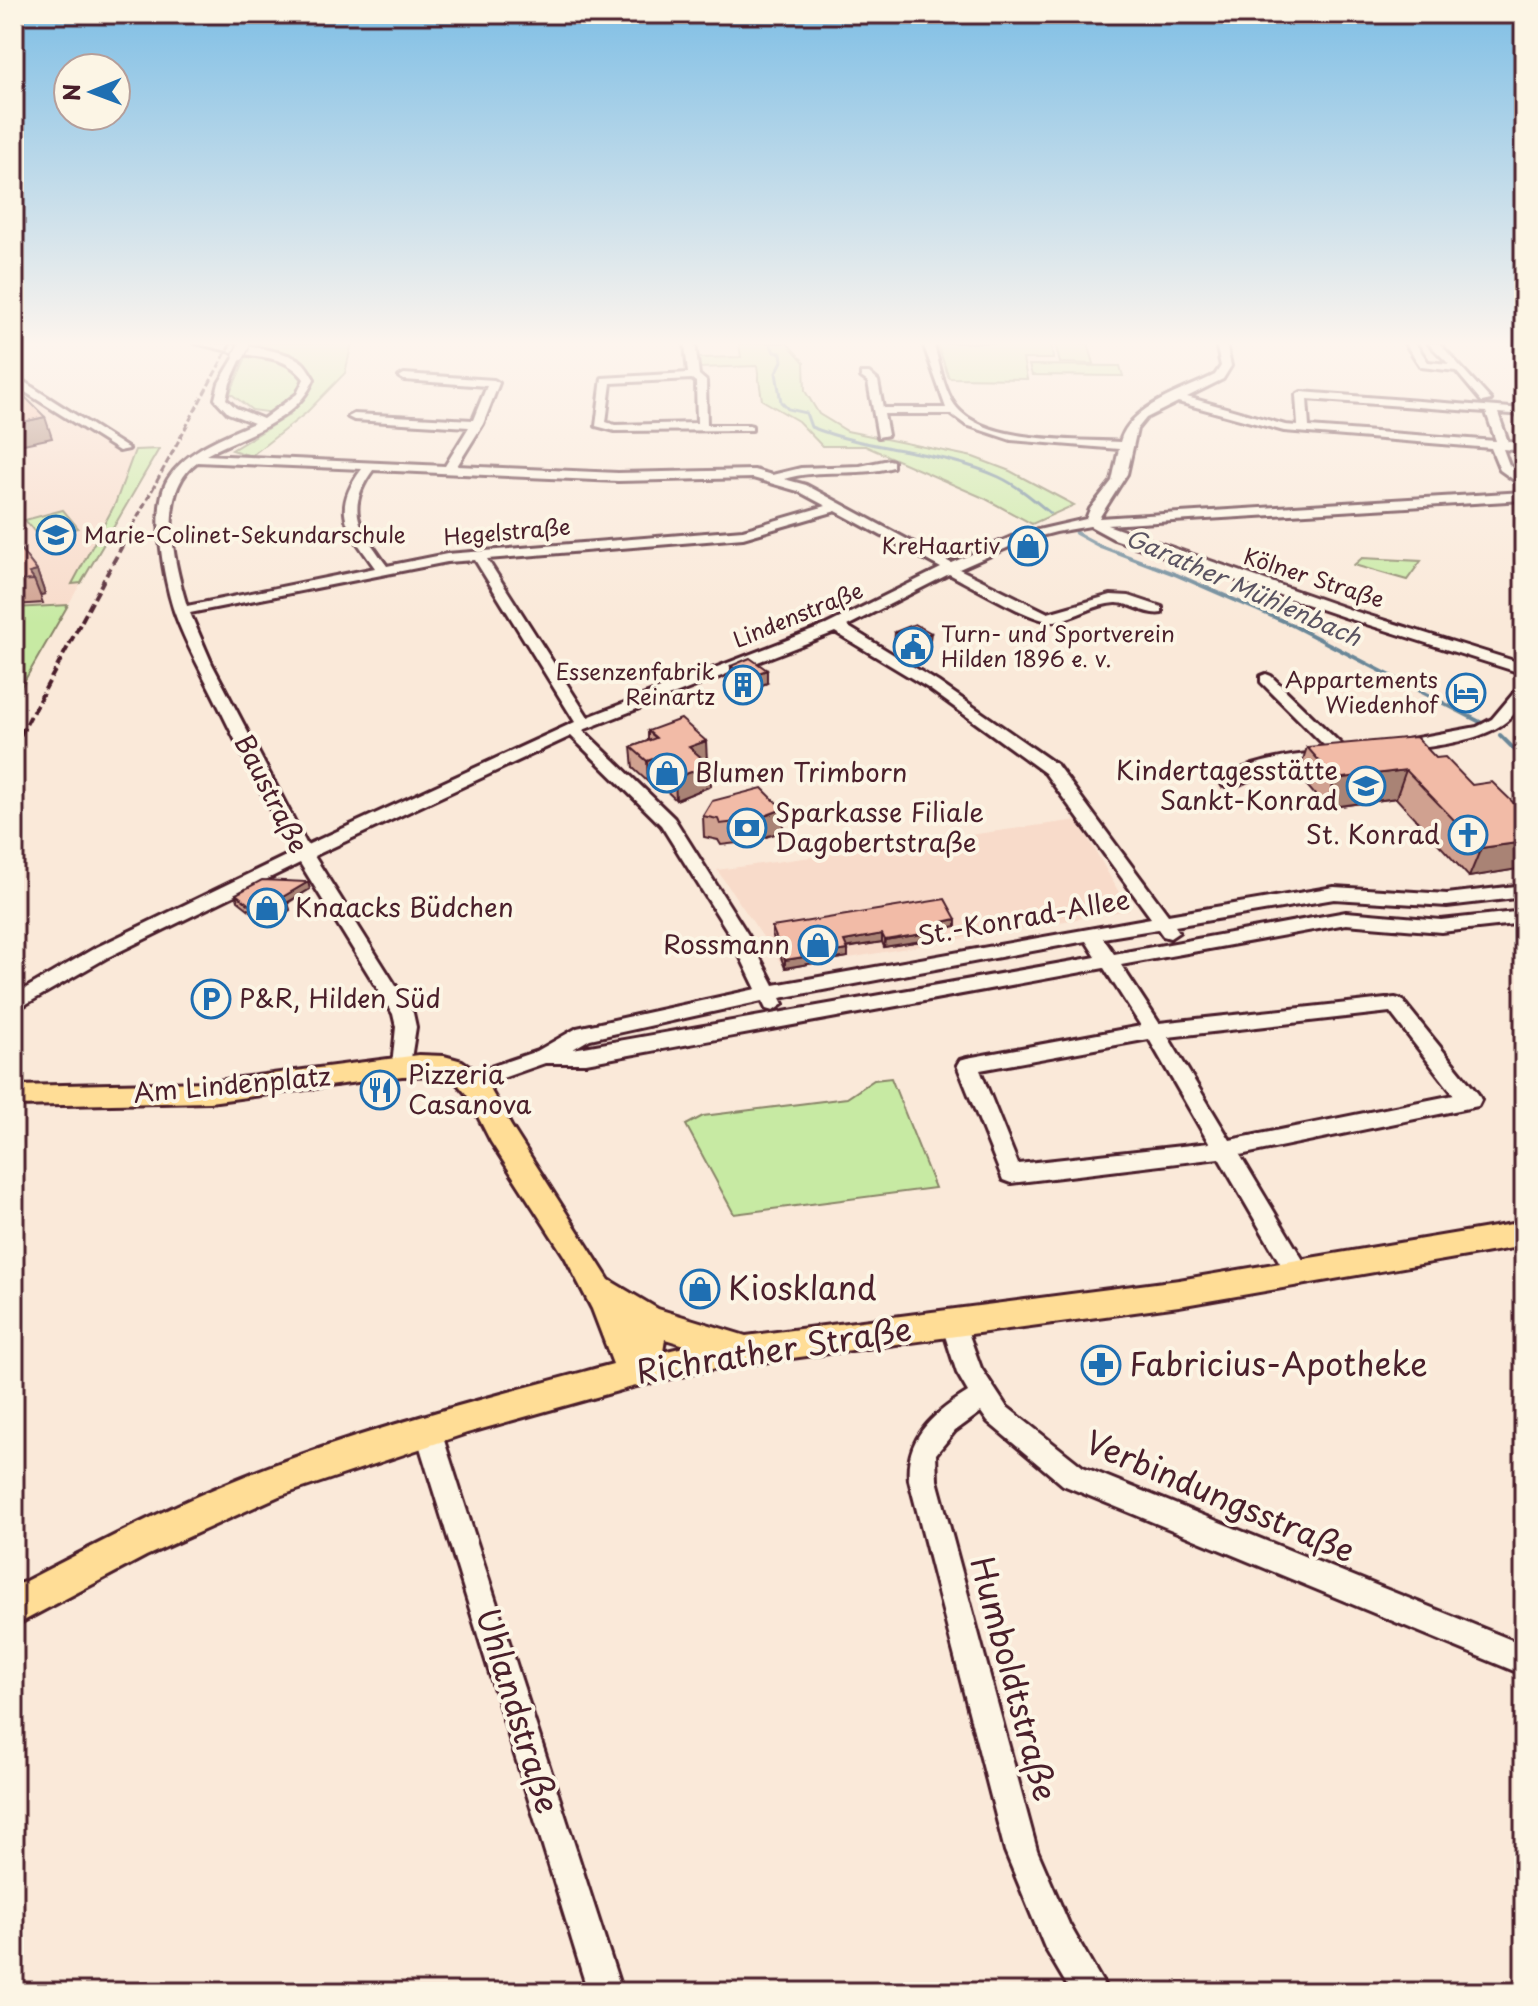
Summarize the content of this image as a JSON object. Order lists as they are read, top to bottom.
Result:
{
  "streets": {
    "main road": ["Am Lindenplatz", "Richrather Straße"],
    "street": [
      "Hegelstraße",
      "Kölner Straße",
      "Lindenstraße",
      "Baustraße",
      "St.-Konrad-Allee",
      "Verbindungsstraße",
      "Humboldtstraße",
      "Uhlandstraße"
    ]
  },
  "crossings": [
    ["Hegelstraße", "Baustraße"],
    ["Kölner Straße", "Lindenstraße"],
    ["Lindenstraße", "Baustraße"],
    ["Baustraße", "Am Lindenplatz"],
    ["Richrather Straße", "Verbindungsstraße"],
    ["Richrather Straße", "Uhlandstraße"],
    ["Verbindungsstraße", "Humboldtstraße"]
  ],
  "water": ["Garather Mühlenbach"],
  "places": {
    "school or university": ["Marie-Colinet-Sekundarschule", "Kindertagesstätte Sankt-Konrad"],
    "shop": [
      "KreHaartiv",
      "Blumen Trimborn",
      "Knaacks Büdchen",
      "Rossmann",
      "Kioskland"
    ],
    "public building": ["Turn- und Sportverein Hilden 1896 e. v."],
    "building": ["Essenzenfabrik Reinartz"],
    "hotel": ["Appartements Wiedenhof"],
    "bank": ["Sparkasse Filiale Dagobertstraße"],
    "church": ["St. Konrad"],
    "parking": ["P&R, Hilden Süd"],
    "restaurant": ["Pizzeria Casanova"],
    "pharmacy": ["Fabricius-Apotheke"]
  },
  "north": "left"
}
